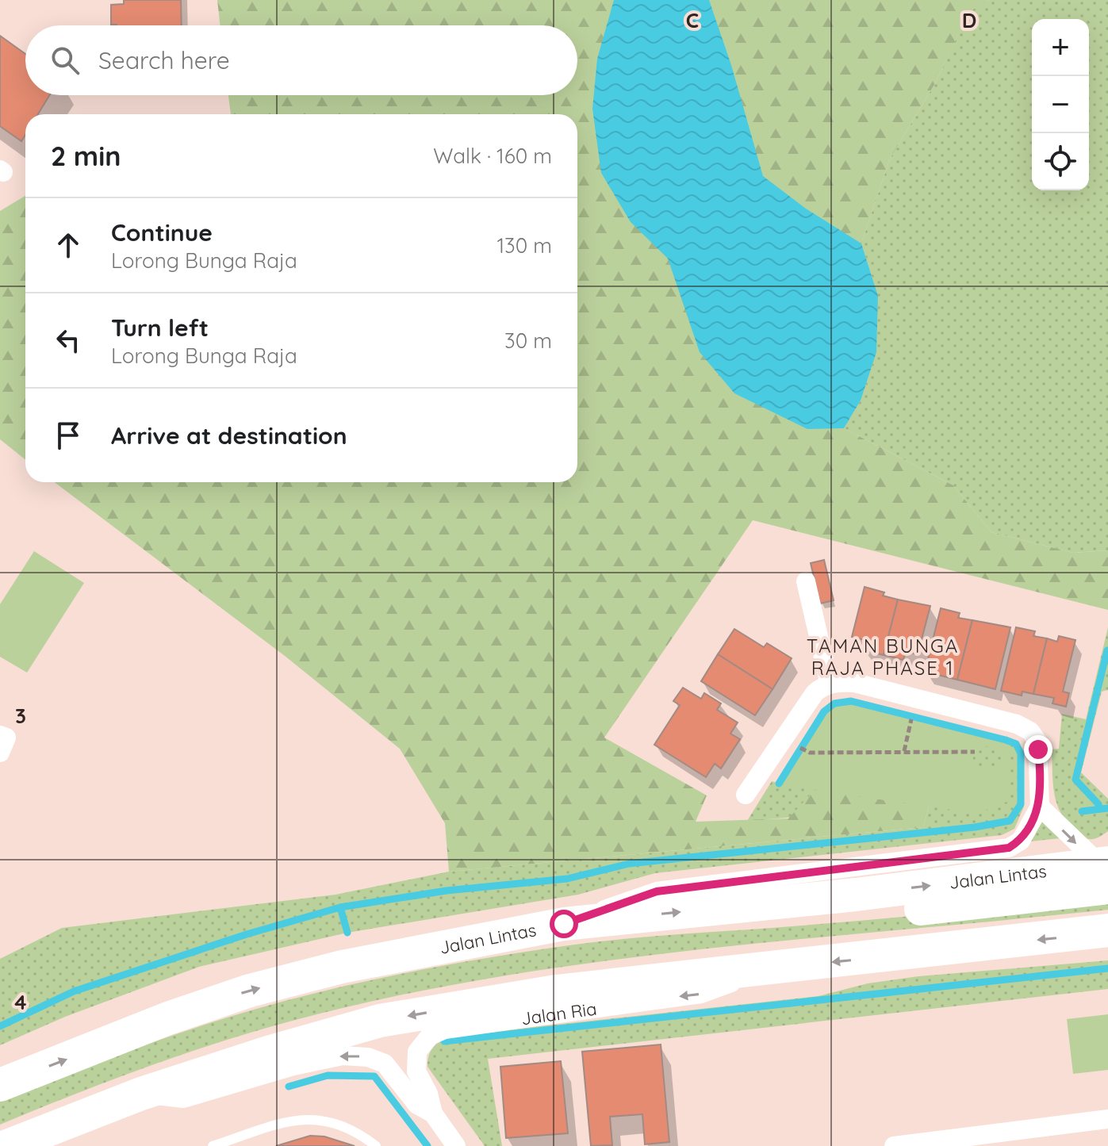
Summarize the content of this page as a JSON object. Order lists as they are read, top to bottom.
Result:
{
  "streets": {
    "highway": ["Jalan Lintas"],
    "street": ["Jalan Ria"]
  },
  "one_way": ["Jalan Ria"],
  "districts": ["TAMAN BUNGA RAJA PHASE 1"],
  "page": {
    "map_buttons": ["+", "−"],
    "search": "Search here",
    "heading": ["2 min", "Walk · 160 m"],
    "list": [
      ["Continue", "Lorong Bunga Raja", "130 m"],
      ["Turn left", "Lorong Bunga Raja", "30 m"],
      "Arrive at destination"
    ]
  },
  "grid": {
    "columns": ["C", "D"],
    "rows": ["3", "4"]
  }
}
